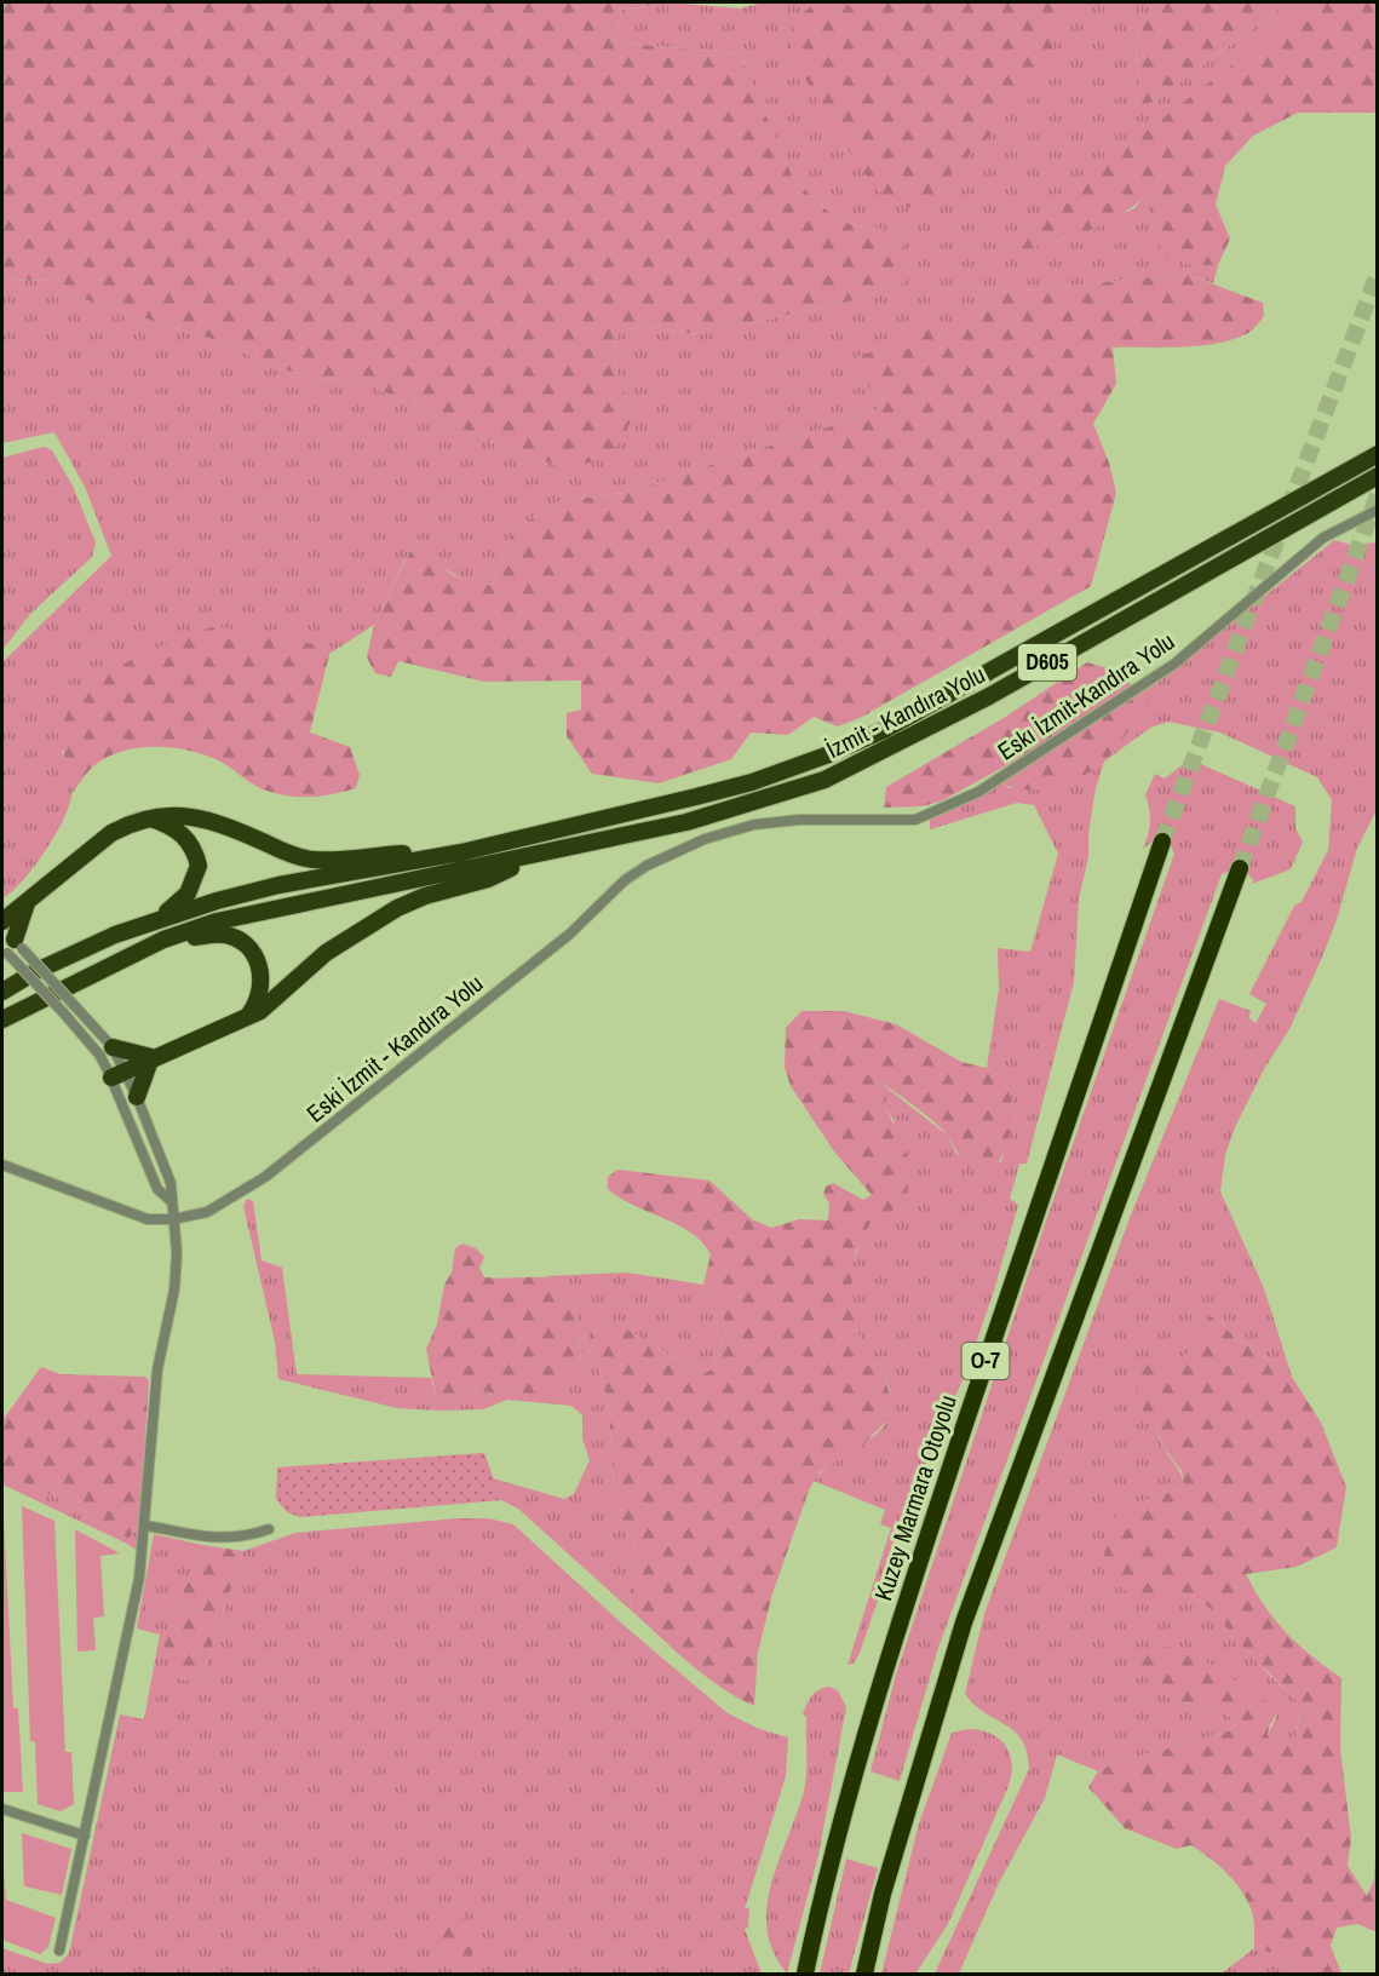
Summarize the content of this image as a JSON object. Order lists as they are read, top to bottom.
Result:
{
  "streets": {
    "highway": [
      "D605",
      "İzmit - Kandıra Yolu",
      "O-7",
      "Kuzey Marmara Otoyolu"
    ],
    "street": ["Eskı İzmit-Kandıra Yolu", "Eski İzmit - Kandıra Yolu"]
  },
  "crossings": [
    ["Eskı İzmit-Kandıra Yolu", "Eski İzmit - Kandıra Yolu"]
  ]
}
